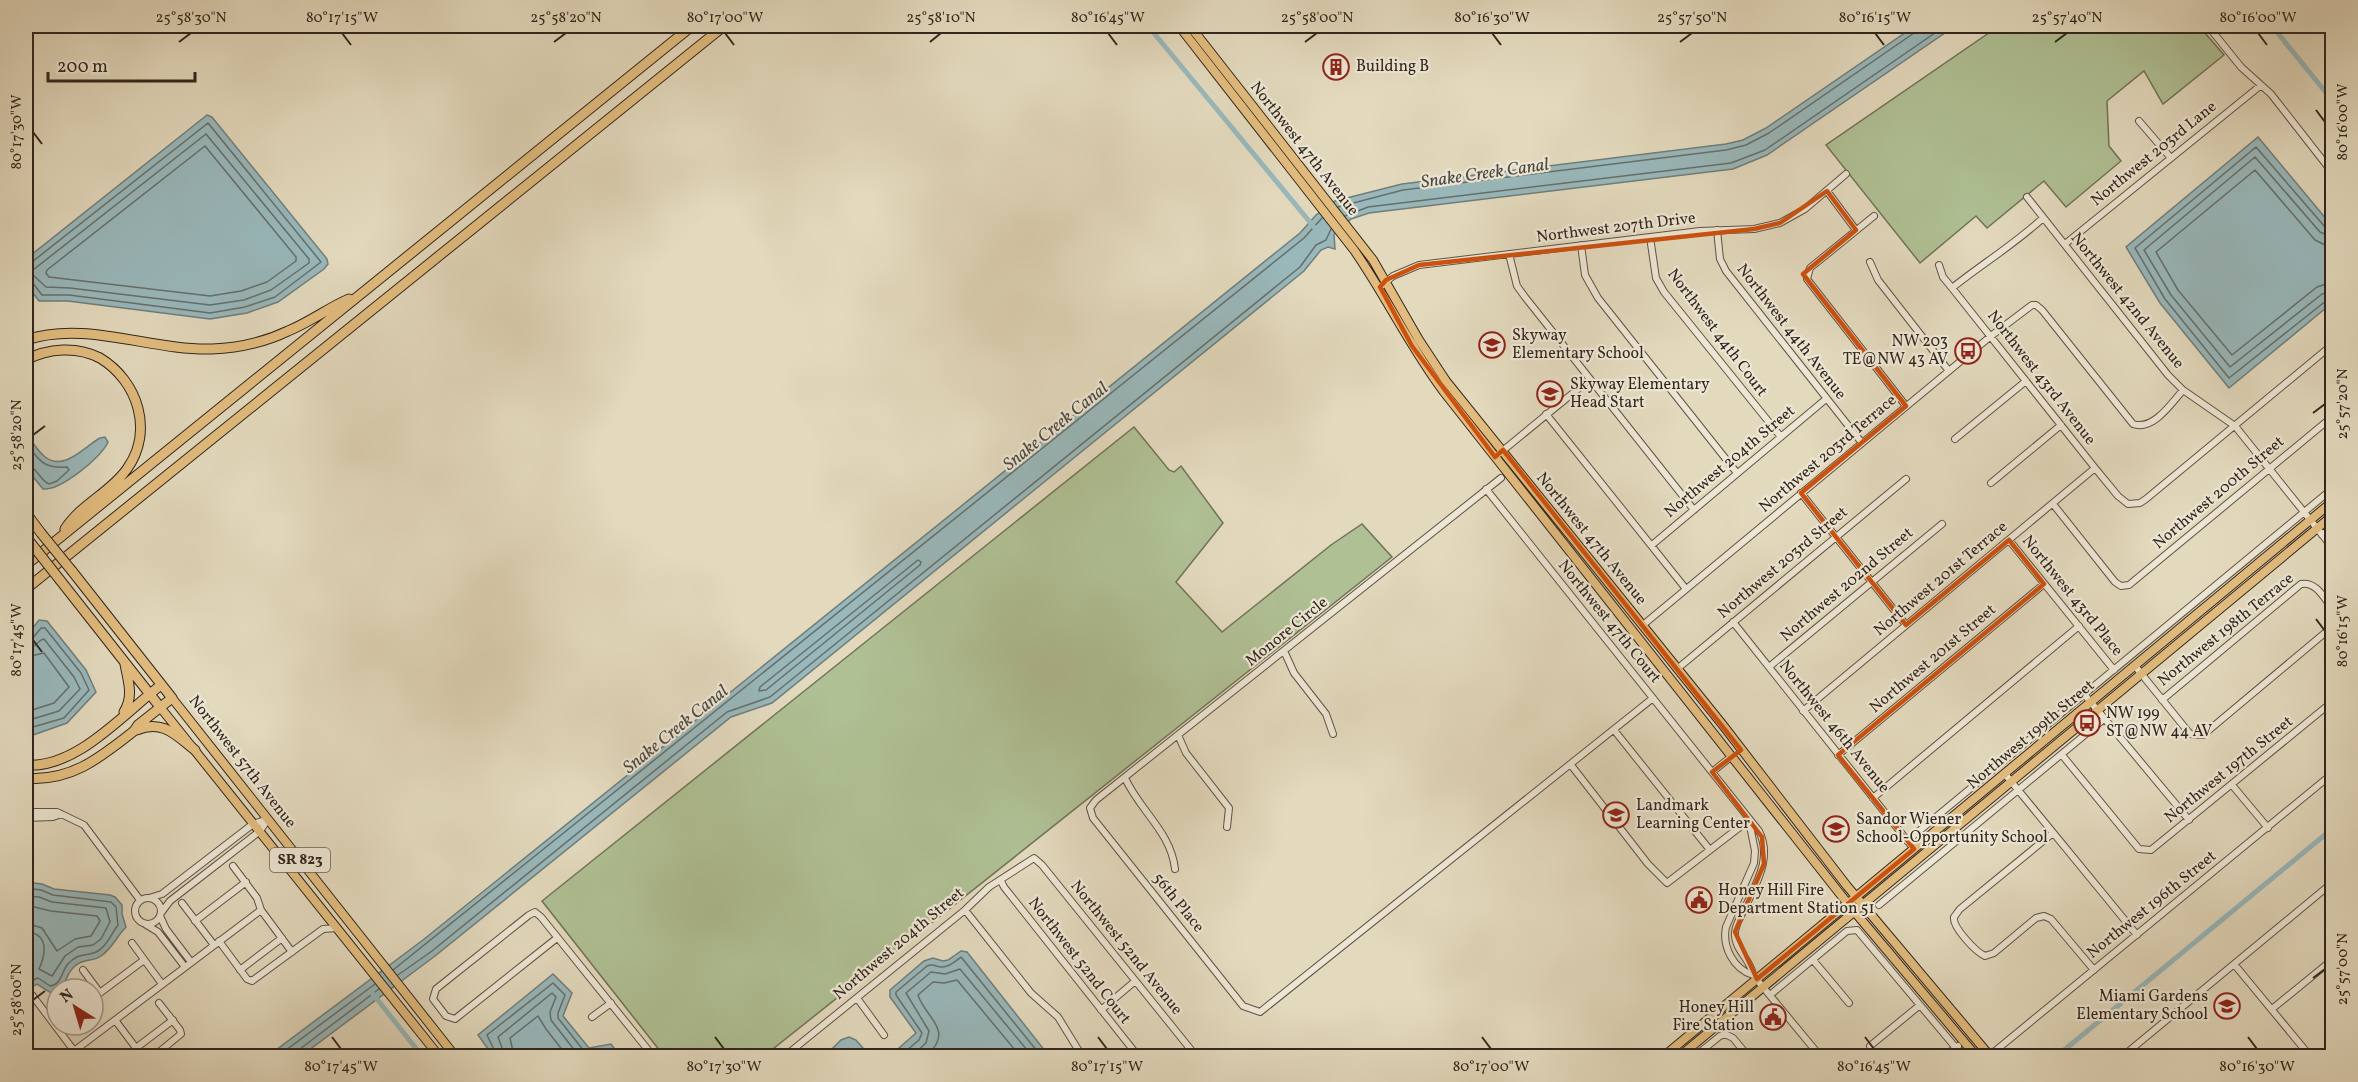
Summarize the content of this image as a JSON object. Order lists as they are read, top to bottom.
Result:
{
  "streets": {
    "highway": ["Northwest 57th Avenue", "SR 823"],
    "main road": ["Northwest 47th Avenue", "Northwest 199th Street"],
    "street": [
      "Northwest 203rd Lane",
      "Northwest 207th Drive",
      "Northwest 42nd Avenue",
      "Northwest 44th Avenue",
      "Northwest 44th Court",
      "Northwest 43rd Avenue",
      "Northwest 203rd Terrace",
      "Northwest 204th Street",
      "Northwest 200th Street",
      "Northwest 203rd Street",
      "Northwest 201st Terrace",
      "Northwest 202nd Street",
      "Northwest 43rd Place",
      "Northwest 47th Court",
      "Northwest 198th Terrace",
      "Monore Circle",
      "Northwest 201st Street",
      "Northwest 46th Avenue",
      "Northwest 197th Street",
      "56th Place",
      "Northwest 196th Street",
      "Northwest 52nd Avenue",
      "Northwest 52nd Court"
    ]
  },
  "crossings": [
    ["Northwest 47th Avenue", "Northwest 207th Drive"],
    ["Northwest 47th Avenue", "Northwest 203rd Terrace"],
    ["Northwest 47th Avenue", "Northwest 203rd Street"],
    ["Northwest 47th Avenue", "Northwest 199th Street"],
    ["Northwest 47th Avenue", "Northwest 196th Street"],
    ["Northwest 203rd Lane", "Northwest 42nd Avenue"],
    ["Northwest 207th Drive", "Northwest 44th Avenue"],
    ["Northwest 207th Drive", "Northwest 44th Court"],
    ["Northwest 42nd Avenue", "Northwest 43rd Avenue"],
    ["Northwest 42nd Avenue", "Northwest 203rd Terrace"],
    ["Northwest 42nd Avenue", "Northwest 200th Street"],
    ["Northwest 42nd Avenue", "Northwest 199th Street"],
    ["Northwest 44th Avenue", "Northwest 203rd Terrace"],
    ["Northwest 44th Avenue", "Northwest 204th Street"],
    ["Northwest 44th Court", "Northwest 204th Street"],
    ["Northwest 43rd Avenue", "Northwest 203rd Terrace"],
    ["Northwest 43rd Avenue", "Northwest 201st Terrace"],
    ["Northwest 204th Street", "Northwest 52nd Avenue"],
    ["Northwest 204th Street", "Northwest 52nd Court"],
    ["Northwest 200th Street", "Northwest 201st Terrace"],
    ["Northwest 203rd Street", "Northwest 46th Avenue"],
    ["Northwest 201st Terrace", "Northwest 43rd Place"],
    ["Northwest 201st Terrace", "Northwest 46th Avenue"],
    ["Northwest 202nd Street", "Northwest 46th Avenue"],
    ["Northwest 43rd Place", "Northwest 201st Street"],
    ["Northwest 47th Court", "Monore Circle"],
    ["Monore Circle", "56th Place"],
    ["Northwest 201st Street", "Northwest 46th Avenue"],
    ["Northwest 46th Avenue", "Northwest 199th Street"]
  ],
  "water": ["Snake Creek Canal"],
  "places": {
    "building": ["Building B"],
    "school or university": [
      "Skyway Elementary School",
      "Skyway Elementary Head Start",
      "Landmark Learning Center",
      "Sandor Wiener School-Opportunity School",
      "Miami Gardens Elementary School"
    ],
    "bus stop": ["NW 203 TE@NW 43 AV", "NW 199 ST@NW 44 AV"],
    "public building": ["Honey Hill Fire Department Station 51", "Honey Hill Fire Station"]
  },
  "scale_bar": "200 m",
  "north": "top left",
  "coordinates": [
    "25°58'30\"N",
    "80°17'15\"W",
    "25°58'20\"N",
    "80°17'00\"W",
    "25°58'10\"N",
    "80°16'45\"W",
    "25°58'00\"N",
    "80°16'30\"W",
    "25°57'50\"N",
    "80°16'15\"W",
    "25°57'40\"N",
    "80°16'00\"W",
    "80°17'30\"W",
    "25°57'20\"N",
    "80°17'45\"W",
    "25°57'00\"N"
  ]
}
